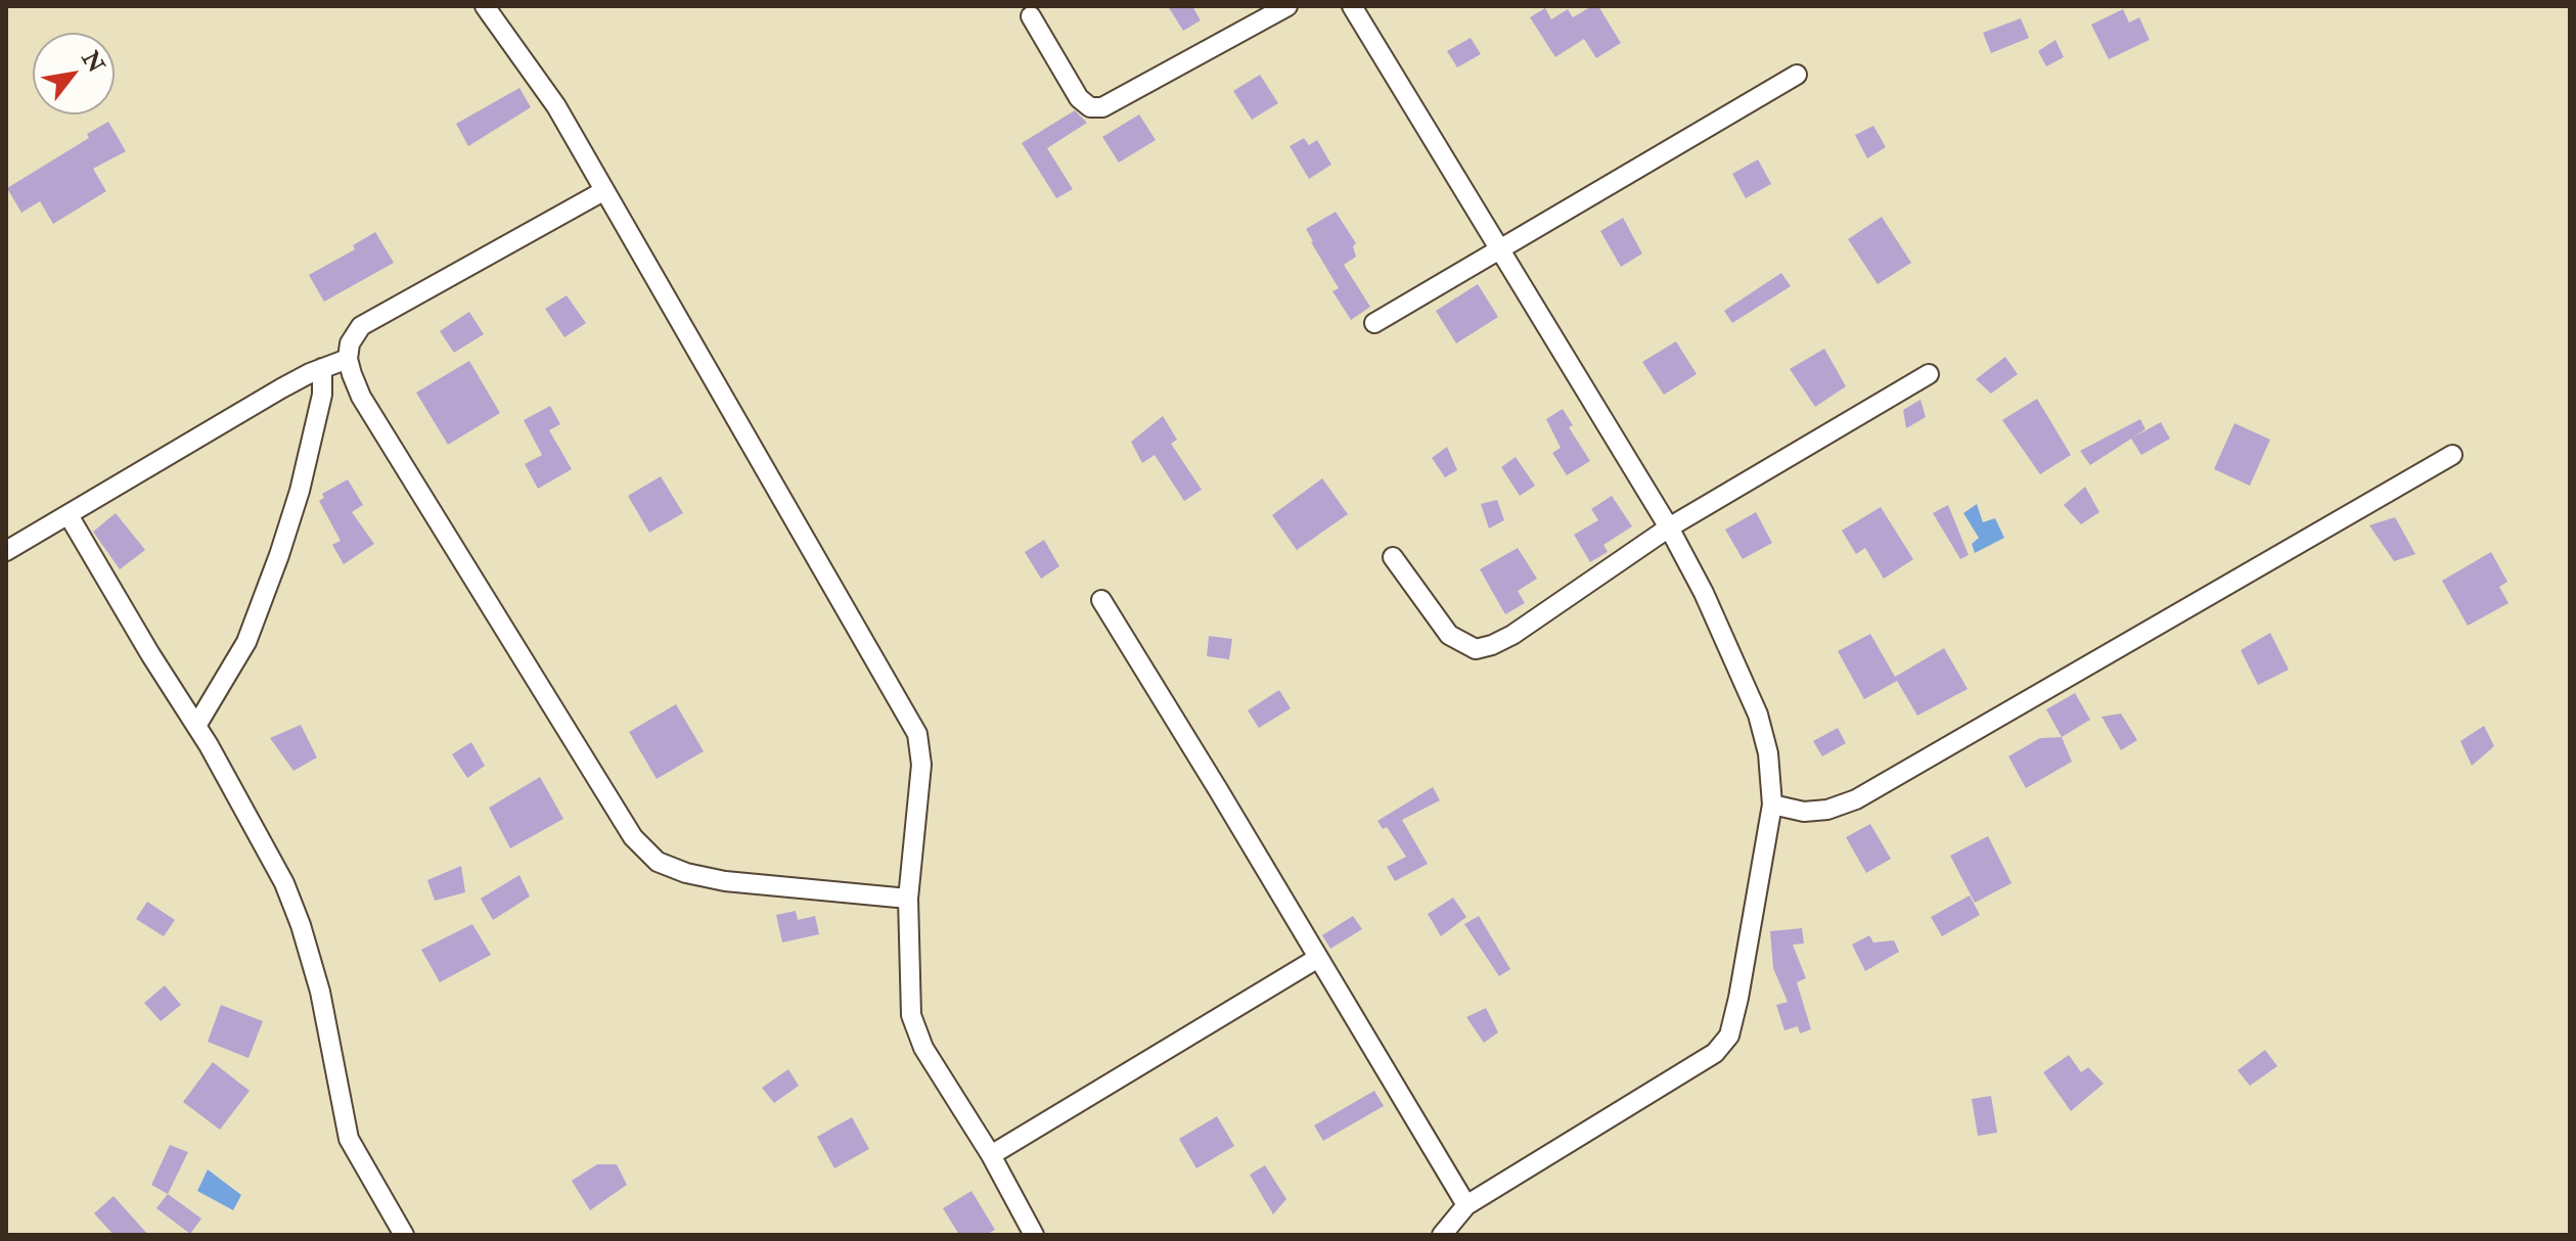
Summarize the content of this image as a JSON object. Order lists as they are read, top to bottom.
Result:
{
  "north": "top right"
}
